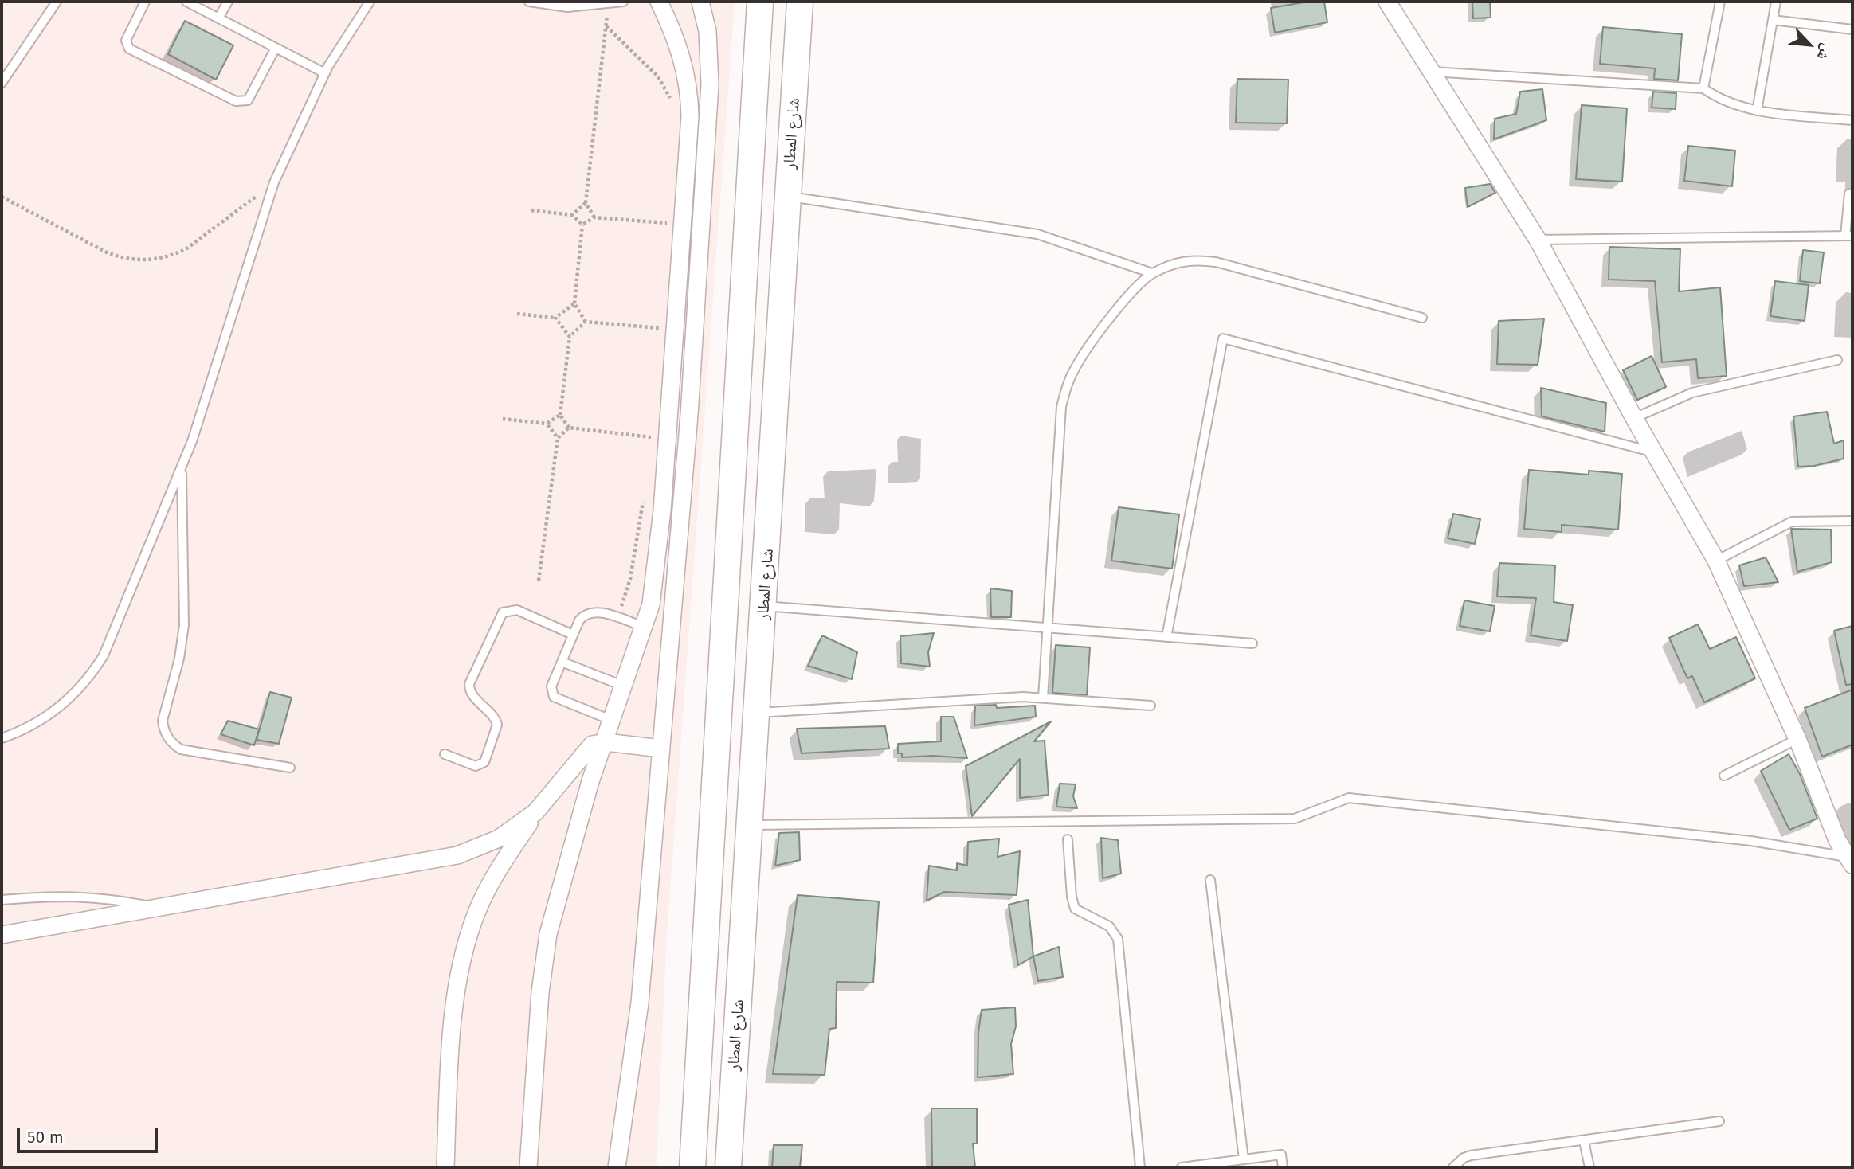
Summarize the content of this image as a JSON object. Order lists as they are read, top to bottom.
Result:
{
  "streets": {
    "main road": ["شارع المطار"]
  },
  "scale_bar": "50 m",
  "north": "bottom right"
}
